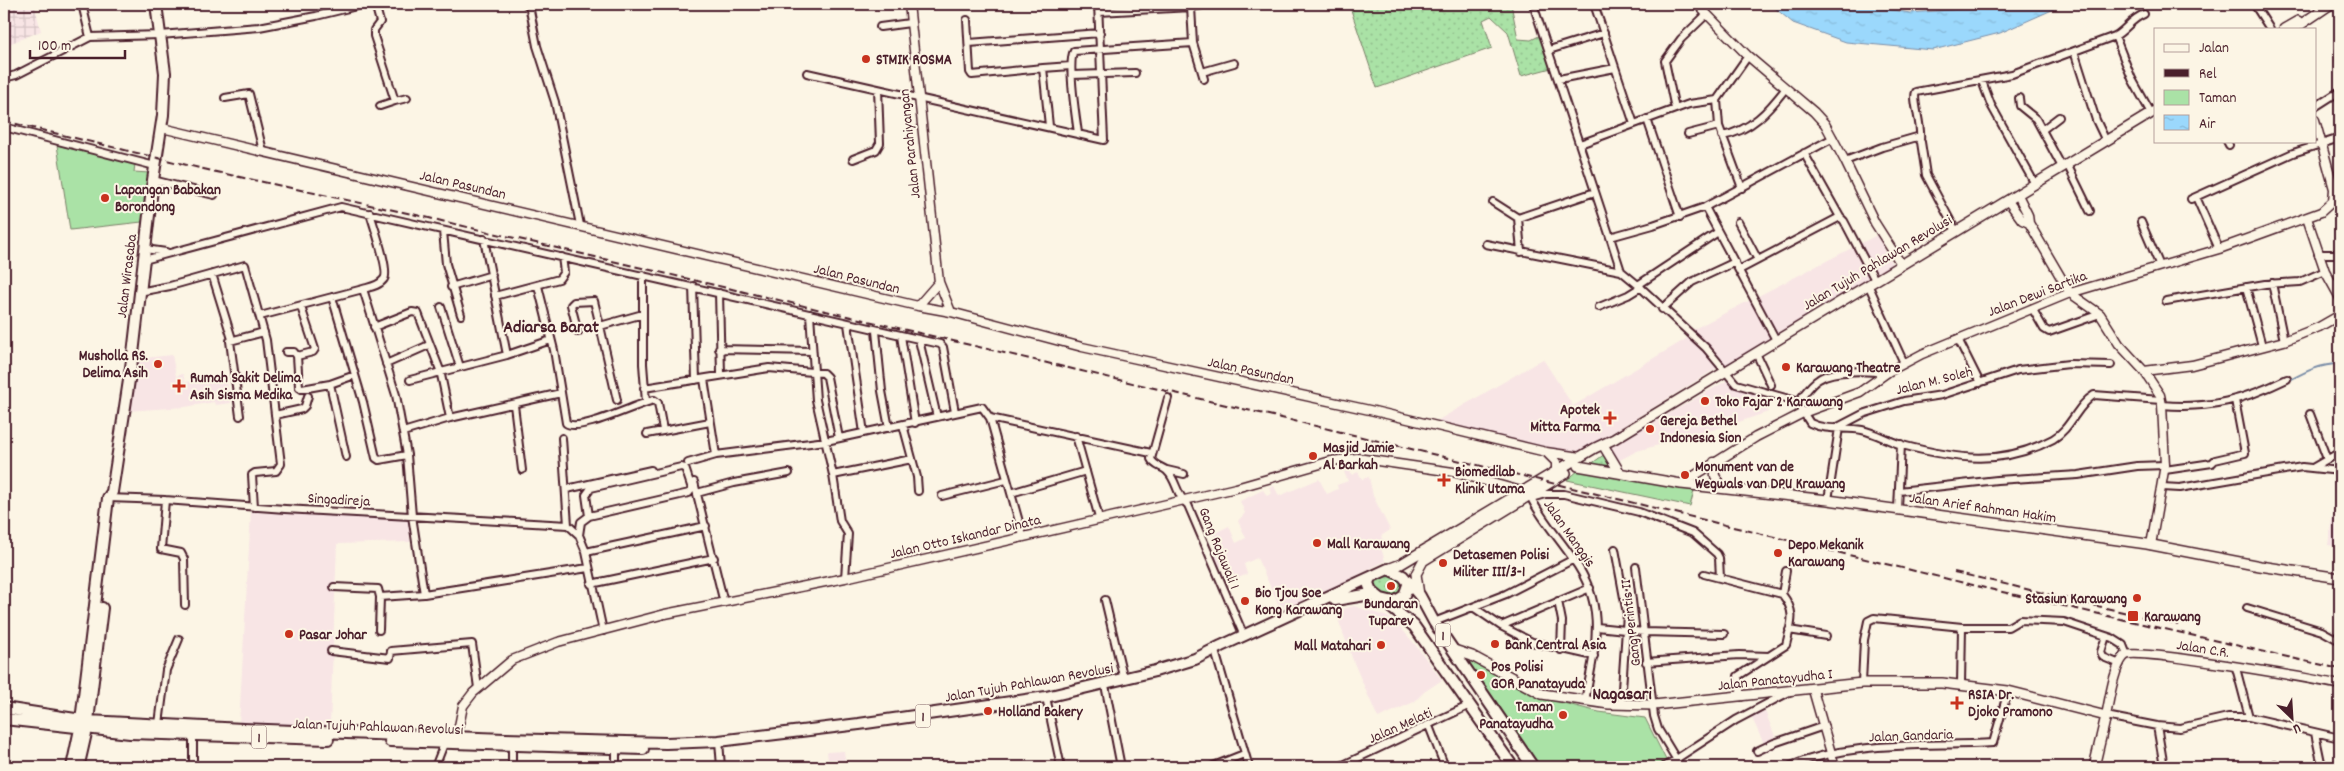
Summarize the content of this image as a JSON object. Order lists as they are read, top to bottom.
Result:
{
  "streets": {
    "main road": [
      "Jalan Tujuh Pahlawan Revolusi",
      "Jalan Wirasaba",
      "Jalan Arief Rahman Hakim",
      "1",
      "Jalan Panatayudha I"
    ],
    "street": [
      "Jalan Parahiyangan",
      "Jalan Pasundan",
      "Jalan Dewi Sartika",
      "Jalan M. Soleh",
      "Singadireja",
      "Jalan Manggis",
      "Jalan Otto Iskandar Dinata",
      "Gang Rajawali 1",
      "Gang Perintis II",
      "Jalan C.R.",
      "Jalan Melati",
      "Jalan Gandaria"
    ]
  },
  "crossings": [
    ["Jalan Parahiyangan", "Jalan Pasundan"],
    ["Jalan Pasundan", "Jalan Tujuh Pahlawan Revolusi"],
    ["Jalan Pasundan", "Jalan Wirasaba"],
    ["Jalan Pasundan", "Jalan Arief Rahman Hakim"],
    ["Jalan Tujuh Pahlawan Revolusi", "Jalan Wirasaba"],
    ["Jalan Tujuh Pahlawan Revolusi", "Jalan Arief Rahman Hakim"],
    ["Jalan Tujuh Pahlawan Revolusi", "Jalan Manggis"],
    ["Jalan Tujuh Pahlawan Revolusi", "Jalan Otto Iskandar Dinata"],
    ["Jalan Tujuh Pahlawan Revolusi", "Gang Rajawali 1"],
    ["Jalan Tujuh Pahlawan Revolusi", "1"],
    ["Jalan Wirasaba", "Singadireja"],
    ["Jalan Wirasaba", "1"],
    ["Jalan Dewi Sartika", "Jalan Arief Rahman Hakim"],
    ["Jalan Manggis", "Jalan Otto Iskandar Dinata"],
    ["Jalan Manggis", "Jalan Panatayudha I"],
    ["Jalan Otto Iskandar Dinata", "Gang Rajawali 1"],
    ["Gang Perintis II", "Jalan Panatayudha I"],
    ["1", "Jalan Panatayudha I"],
    ["1", "Jalan Melati"],
    ["Jalan Panatayudha I", "Jalan Gandaria"]
  ],
  "districts": ["Adiarsa Barat", "Nagasari"],
  "places": {
    "other": [
      "STMIK ROSMA",
      "Lapangan Babakan Borondong",
      "Musholla RS. Delima Asih",
      "Karawang Theatre",
      "Toko Fajar 2 Karawang",
      "Gereja Bethel Indonesia Sion",
      "Masjid Jamie Al Barkah",
      "Monument van de Wegwals van DPU Krawang",
      "Mall Karawang",
      "Depo Mekanik Karawang",
      "Detasemen Polisi Militer III/3-1",
      "Bundaran Tuparev",
      "Stasiun Karawang",
      "Bio Tjou Soe Kong Karawang",
      "Pasar Johar",
      "Bank Central Asia",
      "Mall Matahari",
      "Pos Polisi GOR Panatayuda",
      "Holland Bakery",
      "Taman Panatayudha"
    ],
    "health": [
      "Rumah Sakit Delima Asih Sisma Medika",
      "Apotek Mitta Farma",
      "Biomedilab Klinik Utama",
      "RSIA Dr. Djoko Pramono"
    ],
    "transit": ["Karawang"]
  },
  "legend": [
    "Jalan",
    "Rel",
    "Taman",
    "Air"
  ],
  "scale_bar": "100 m",
  "north": "bottom right"
}
